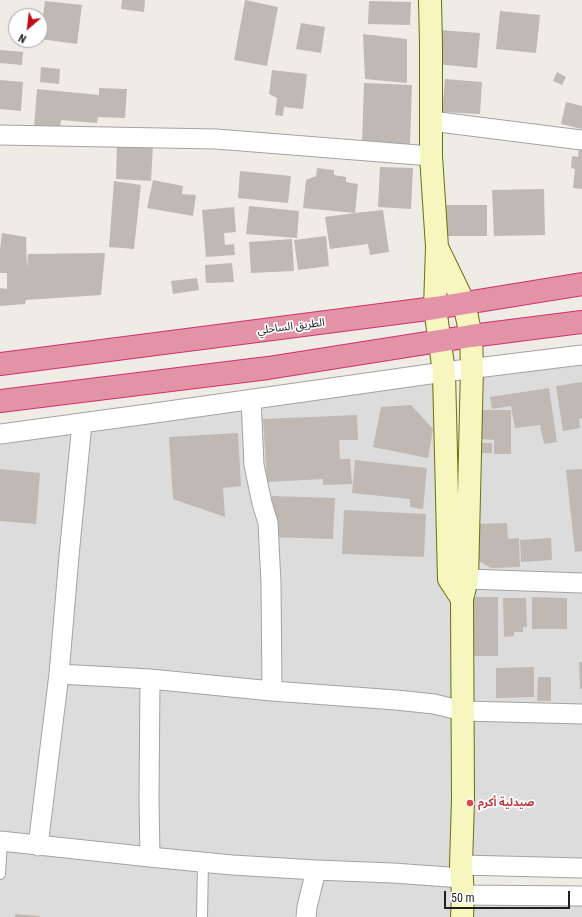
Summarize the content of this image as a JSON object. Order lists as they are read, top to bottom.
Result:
{
  "streets": {
    "highway": ["الطريق الساحلي"]
  },
  "places": ["صيدلية أكرم"],
  "scale_bar": "50 m",
  "north": "bottom left"
}
